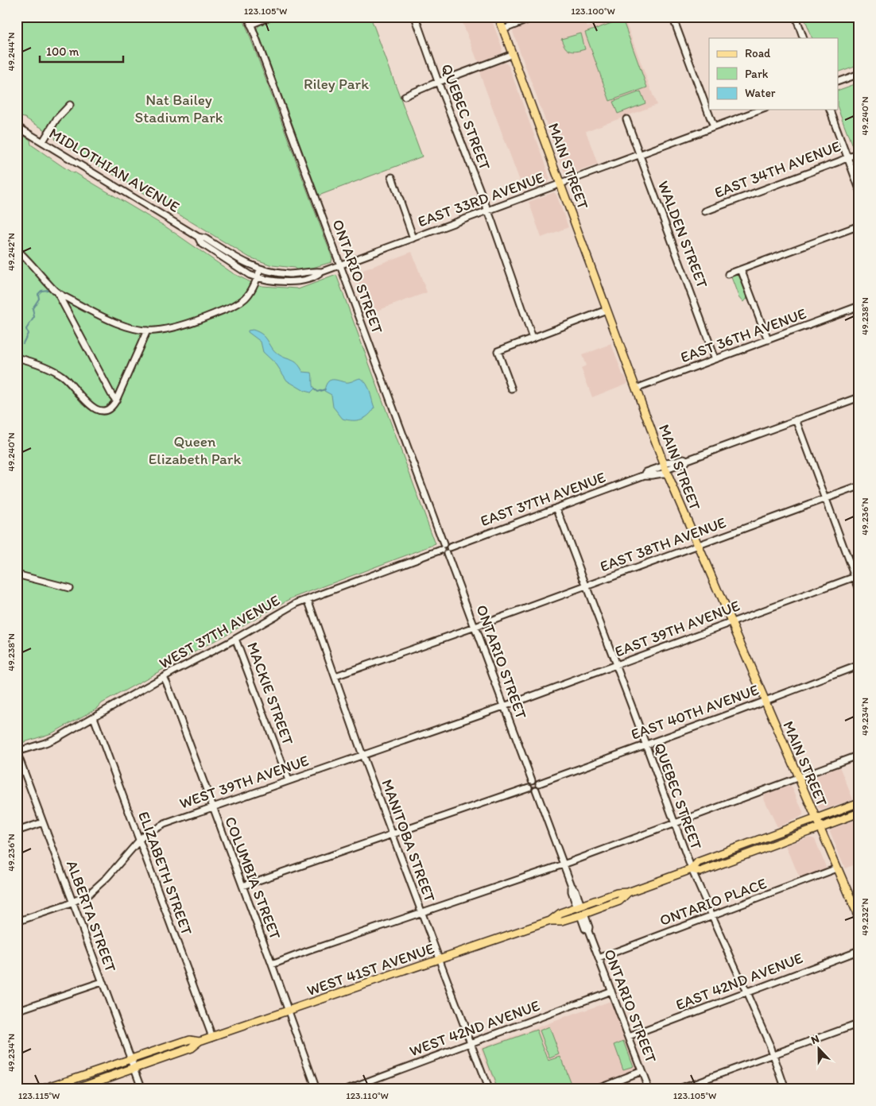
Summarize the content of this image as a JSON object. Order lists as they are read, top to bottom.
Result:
{
  "streets": {
    "main road": ["MAIN STREET", "WEST 41ST AVENUE"],
    "street": [
      "QUEBEC STREET",
      "EAST 34TH AVENUE",
      "MIDLOTHIAN AVENUE",
      "EAST 33RD AVENUE",
      "WALDEN STREET",
      "ONTARIO STREET",
      "EAST 36TH AVENUE",
      "EAST 37TH AVENUE",
      "EAST 38TH AVENUE",
      "EAST 39TH AVENUE",
      "WEST 37TH AVENUE",
      "MACKIE STREET",
      "EAST 40TH AVENUE",
      "WEST 39TH AVENUE",
      "MANITOBA STREET",
      "ELIZABETH STREET",
      "COLUMBIA STREET",
      "ONTARIO PLACE",
      "ALBERTA STREET",
      "EAST 42ND AVENUE",
      "WEST 42ND AVENUE"
    ]
  },
  "crossings": [
    ["QUEBEC STREET", "EAST 33RD AVENUE"],
    ["QUEBEC STREET", "EAST 37TH AVENUE"],
    ["QUEBEC STREET", "EAST 38TH AVENUE"],
    ["QUEBEC STREET", "EAST 39TH AVENUE"],
    ["QUEBEC STREET", "EAST 40TH AVENUE"],
    ["QUEBEC STREET", "ONTARIO PLACE"],
    ["QUEBEC STREET", "EAST 42ND AVENUE"],
    ["MAIN STREET", "EAST 33RD AVENUE"],
    ["MAIN STREET", "EAST 36TH AVENUE"],
    ["MAIN STREET", "EAST 37TH AVENUE"],
    ["MAIN STREET", "EAST 38TH AVENUE"],
    ["MAIN STREET", "EAST 39TH AVENUE"],
    ["MAIN STREET", "EAST 40TH AVENUE"],
    ["MAIN STREET", "ONTARIO PLACE"],
    ["MIDLOTHIAN AVENUE", "EAST 33RD AVENUE"],
    ["EAST 33RD AVENUE", "WALDEN STREET"],
    ["EAST 33RD AVENUE", "ONTARIO STREET"],
    ["WALDEN STREET", "EAST 36TH AVENUE"],
    ["ONTARIO STREET", "EAST 37TH AVENUE"],
    ["ONTARIO STREET", "EAST 38TH AVENUE"],
    ["ONTARIO STREET", "EAST 39TH AVENUE"],
    ["ONTARIO STREET", "WEST 37TH AVENUE"],
    ["ONTARIO STREET", "EAST 40TH AVENUE"],
    ["ONTARIO STREET", "WEST 39TH AVENUE"],
    ["ONTARIO STREET", "ONTARIO PLACE"],
    ["ONTARIO STREET", "WEST 41ST AVENUE"],
    ["ONTARIO STREET", "EAST 42ND AVENUE"],
    ["ONTARIO STREET", "WEST 42ND AVENUE"],
    ["EAST 37TH AVENUE", "WEST 37TH AVENUE"],
    ["EAST 38TH AVENUE", "MANITOBA STREET"],
    ["EAST 39TH AVENUE", "WEST 39TH AVENUE"],
    ["WEST 37TH AVENUE", "MACKIE STREET"],
    ["WEST 37TH AVENUE", "MANITOBA STREET"],
    ["WEST 37TH AVENUE", "ELIZABETH STREET"],
    ["WEST 37TH AVENUE", "COLUMBIA STREET"],
    ["WEST 37TH AVENUE", "ALBERTA STREET"],
    ["MACKIE STREET", "WEST 39TH AVENUE"],
    ["WEST 39TH AVENUE", "MANITOBA STREET"],
    ["WEST 39TH AVENUE", "ELIZABETH STREET"],
    ["WEST 39TH AVENUE", "COLUMBIA STREET"],
    ["WEST 39TH AVENUE", "ALBERTA STREET"],
    ["MANITOBA STREET", "WEST 41ST AVENUE"],
    ["MANITOBA STREET", "WEST 42ND AVENUE"],
    ["ELIZABETH STREET", "WEST 41ST AVENUE"],
    ["COLUMBIA STREET", "WEST 41ST AVENUE"],
    ["ALBERTA STREET", "WEST 41ST AVENUE"]
  ],
  "parks": ["Riley Park", "Nat Bailey Stadium Park", "Queen Elizabeth Park"],
  "legend": ["Road", "Park", "Water"],
  "scale_bar": "100 m",
  "north": "top",
  "coordinates": [
    "123.105°W",
    "123.100°W",
    "49.244°N",
    "49.240°N",
    "49.242°N",
    "49.238°N",
    "49.236°N",
    "49.234°N",
    "49.232°N",
    "123.115°W",
    "123.110°W"
  ]
}
